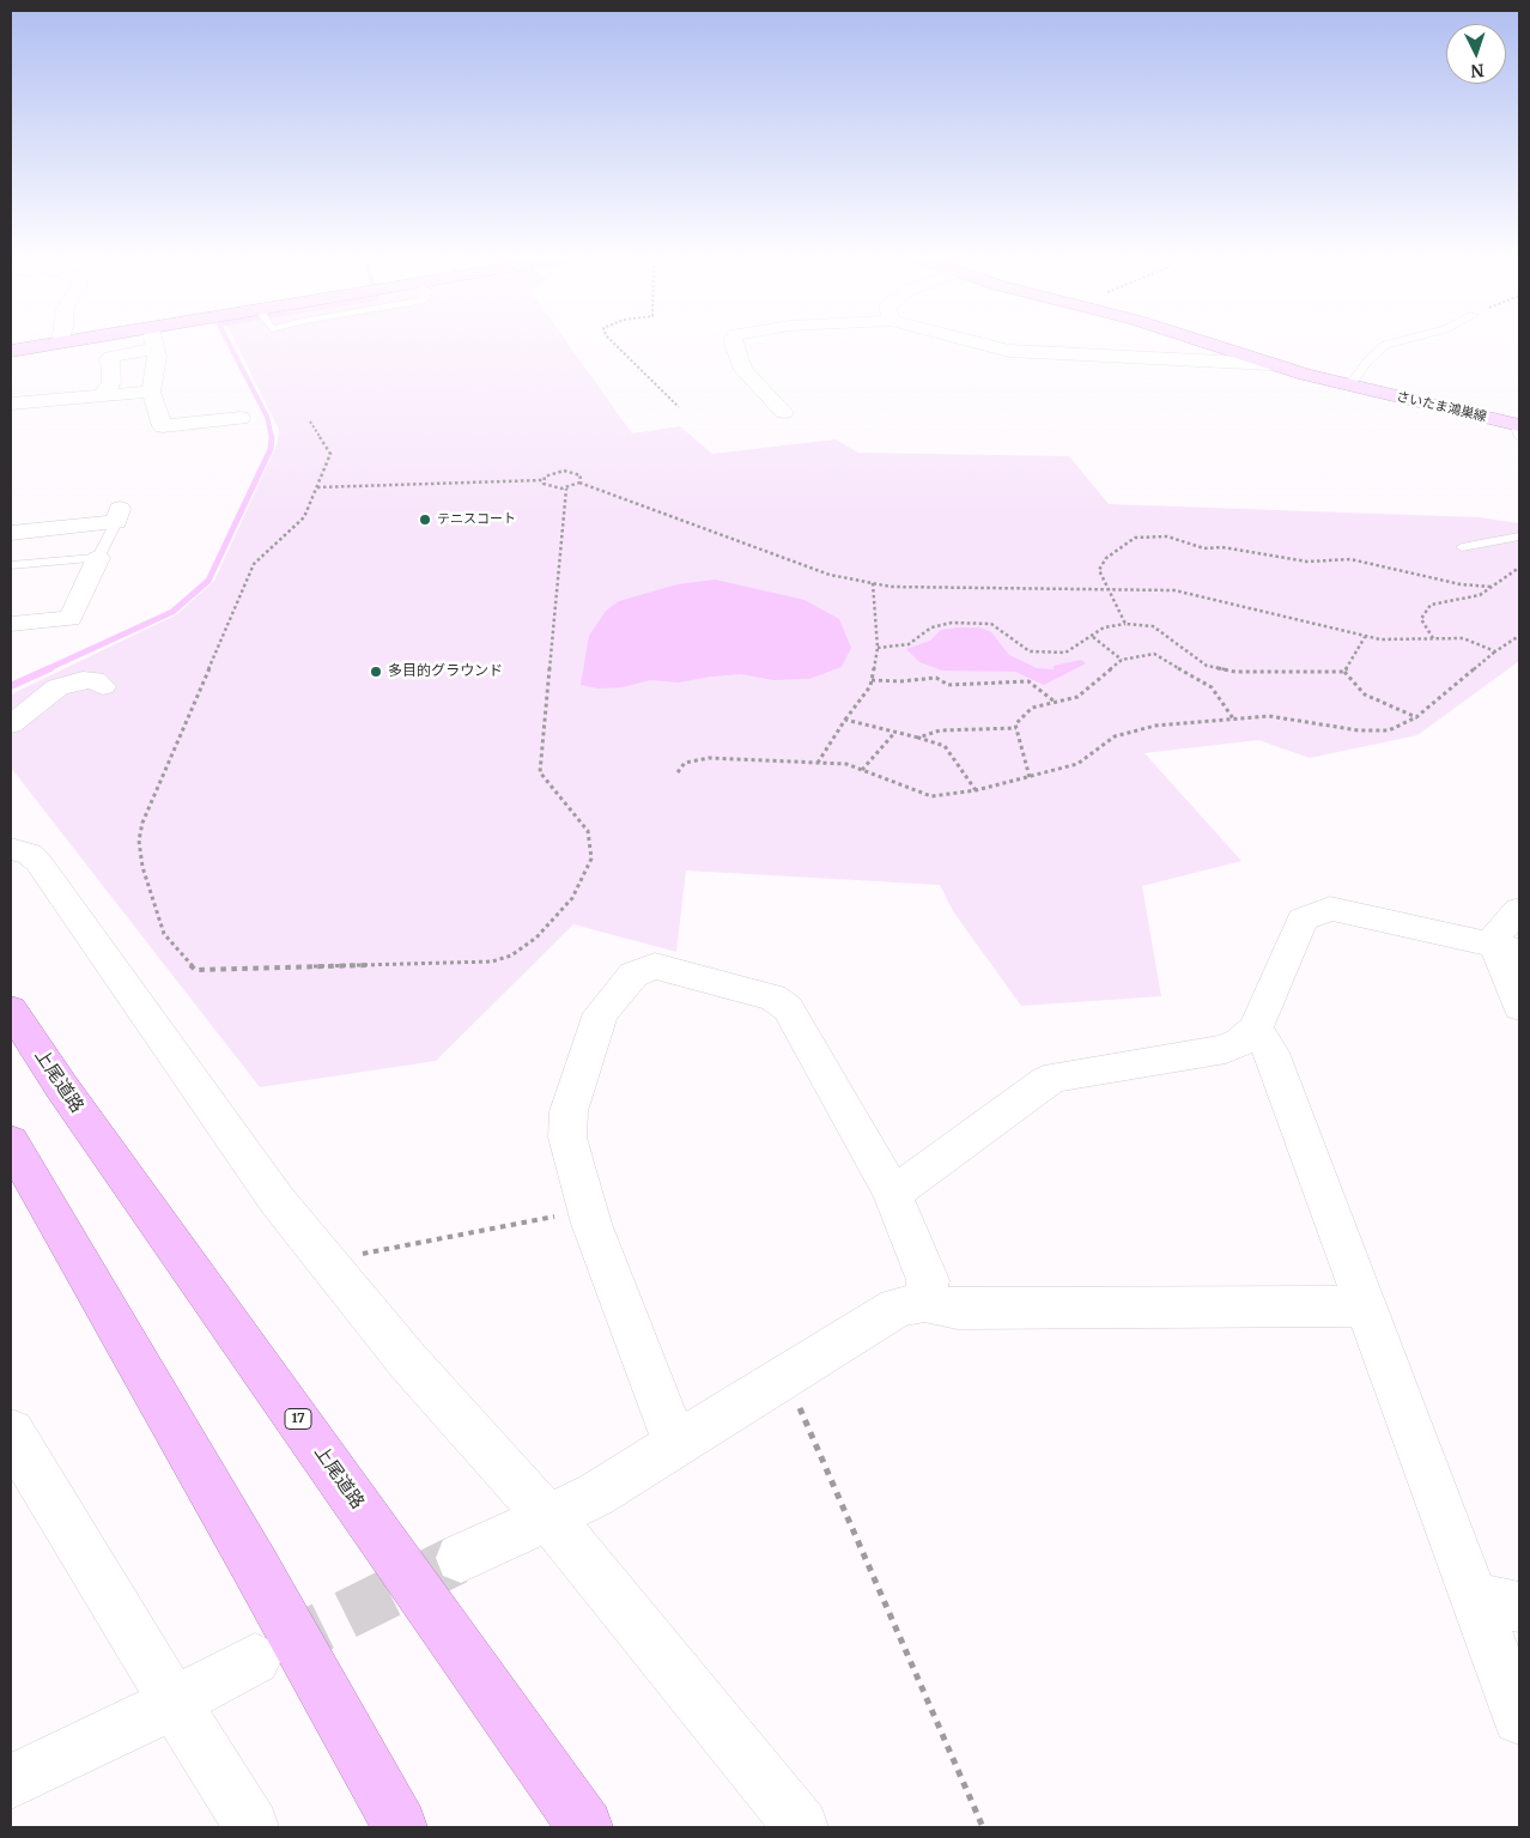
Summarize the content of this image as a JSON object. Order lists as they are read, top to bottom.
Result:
{
  "streets": {
    "highway": ["上尾道路", "17"],
    "main road": ["さいたま鴻巣線"]
  },
  "places": ["テニスコート", "多目的グラウンド"],
  "north": "bottom"
}
